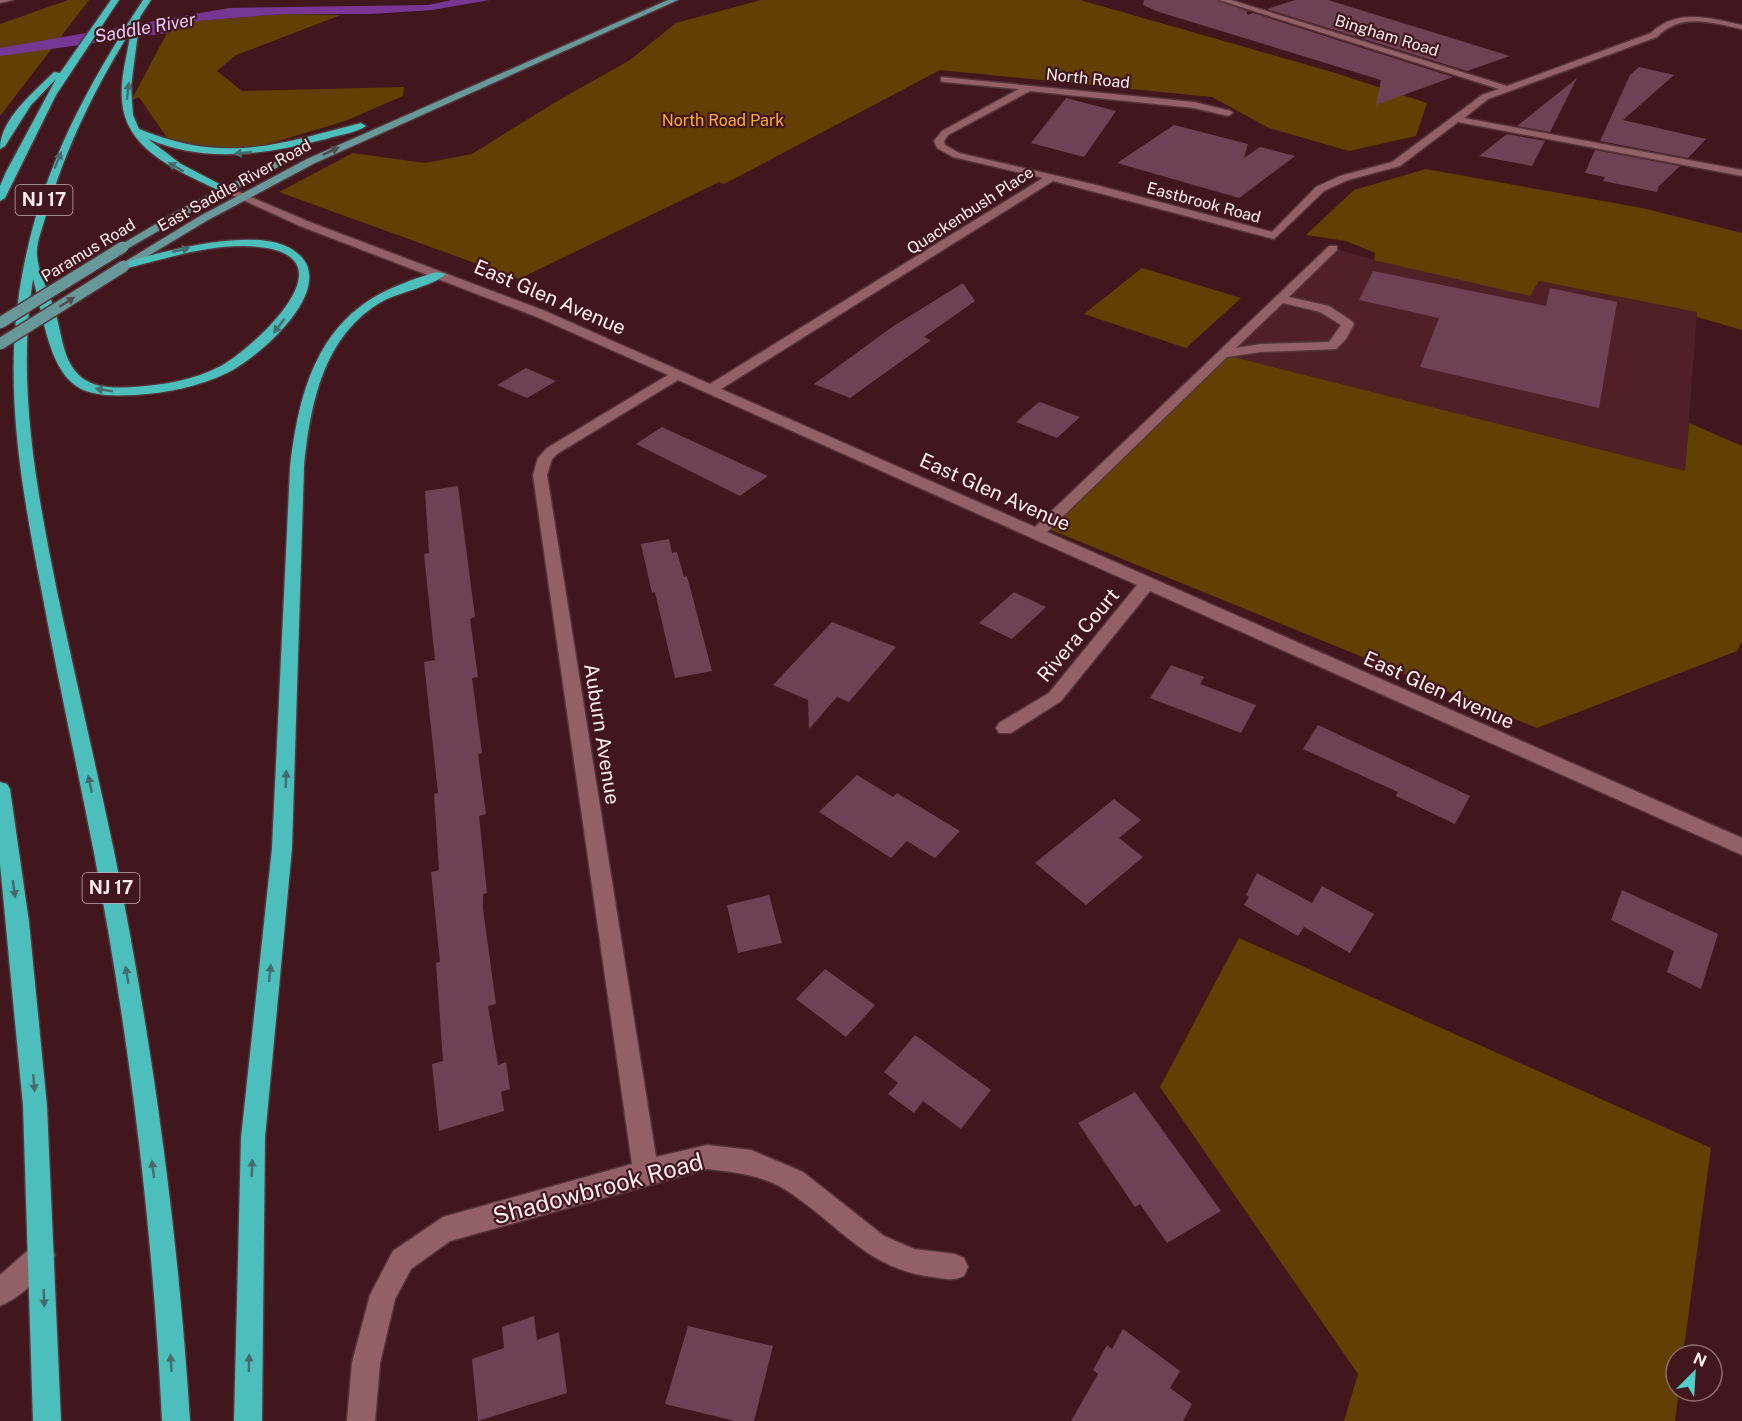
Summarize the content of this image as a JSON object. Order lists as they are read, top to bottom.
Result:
{
  "streets": {
    "highway": ["NJ 17"],
    "main road": ["East Saddle River Road", "Paramus Road"],
    "street": [
      "Bingham Road",
      "North Road",
      "Eastbrook Road",
      "Quackenbush Place",
      "East Glen Avenue",
      "Rivera Court",
      "Auburn Avenue",
      "Shadowbrook Road"
    ]
  },
  "crossings": [
    ["Bingham Road", "Eastbrook Road"],
    ["North Road", "Quackenbush Place"],
    ["East Saddle River Road", "Paramus Road"],
    ["East Saddle River Road", "East Glen Avenue"],
    ["Eastbrook Road", "Quackenbush Place"],
    ["Quackenbush Place", "East Glen Avenue"],
    ["Paramus Road", "East Glen Avenue"],
    ["East Glen Avenue", "Rivera Court"],
    ["East Glen Avenue", "Auburn Avenue"],
    ["Auburn Avenue", "Shadowbrook Road"]
  ],
  "water": ["Saddle River"],
  "parks": ["North Road Park"],
  "north": "top right"
}
